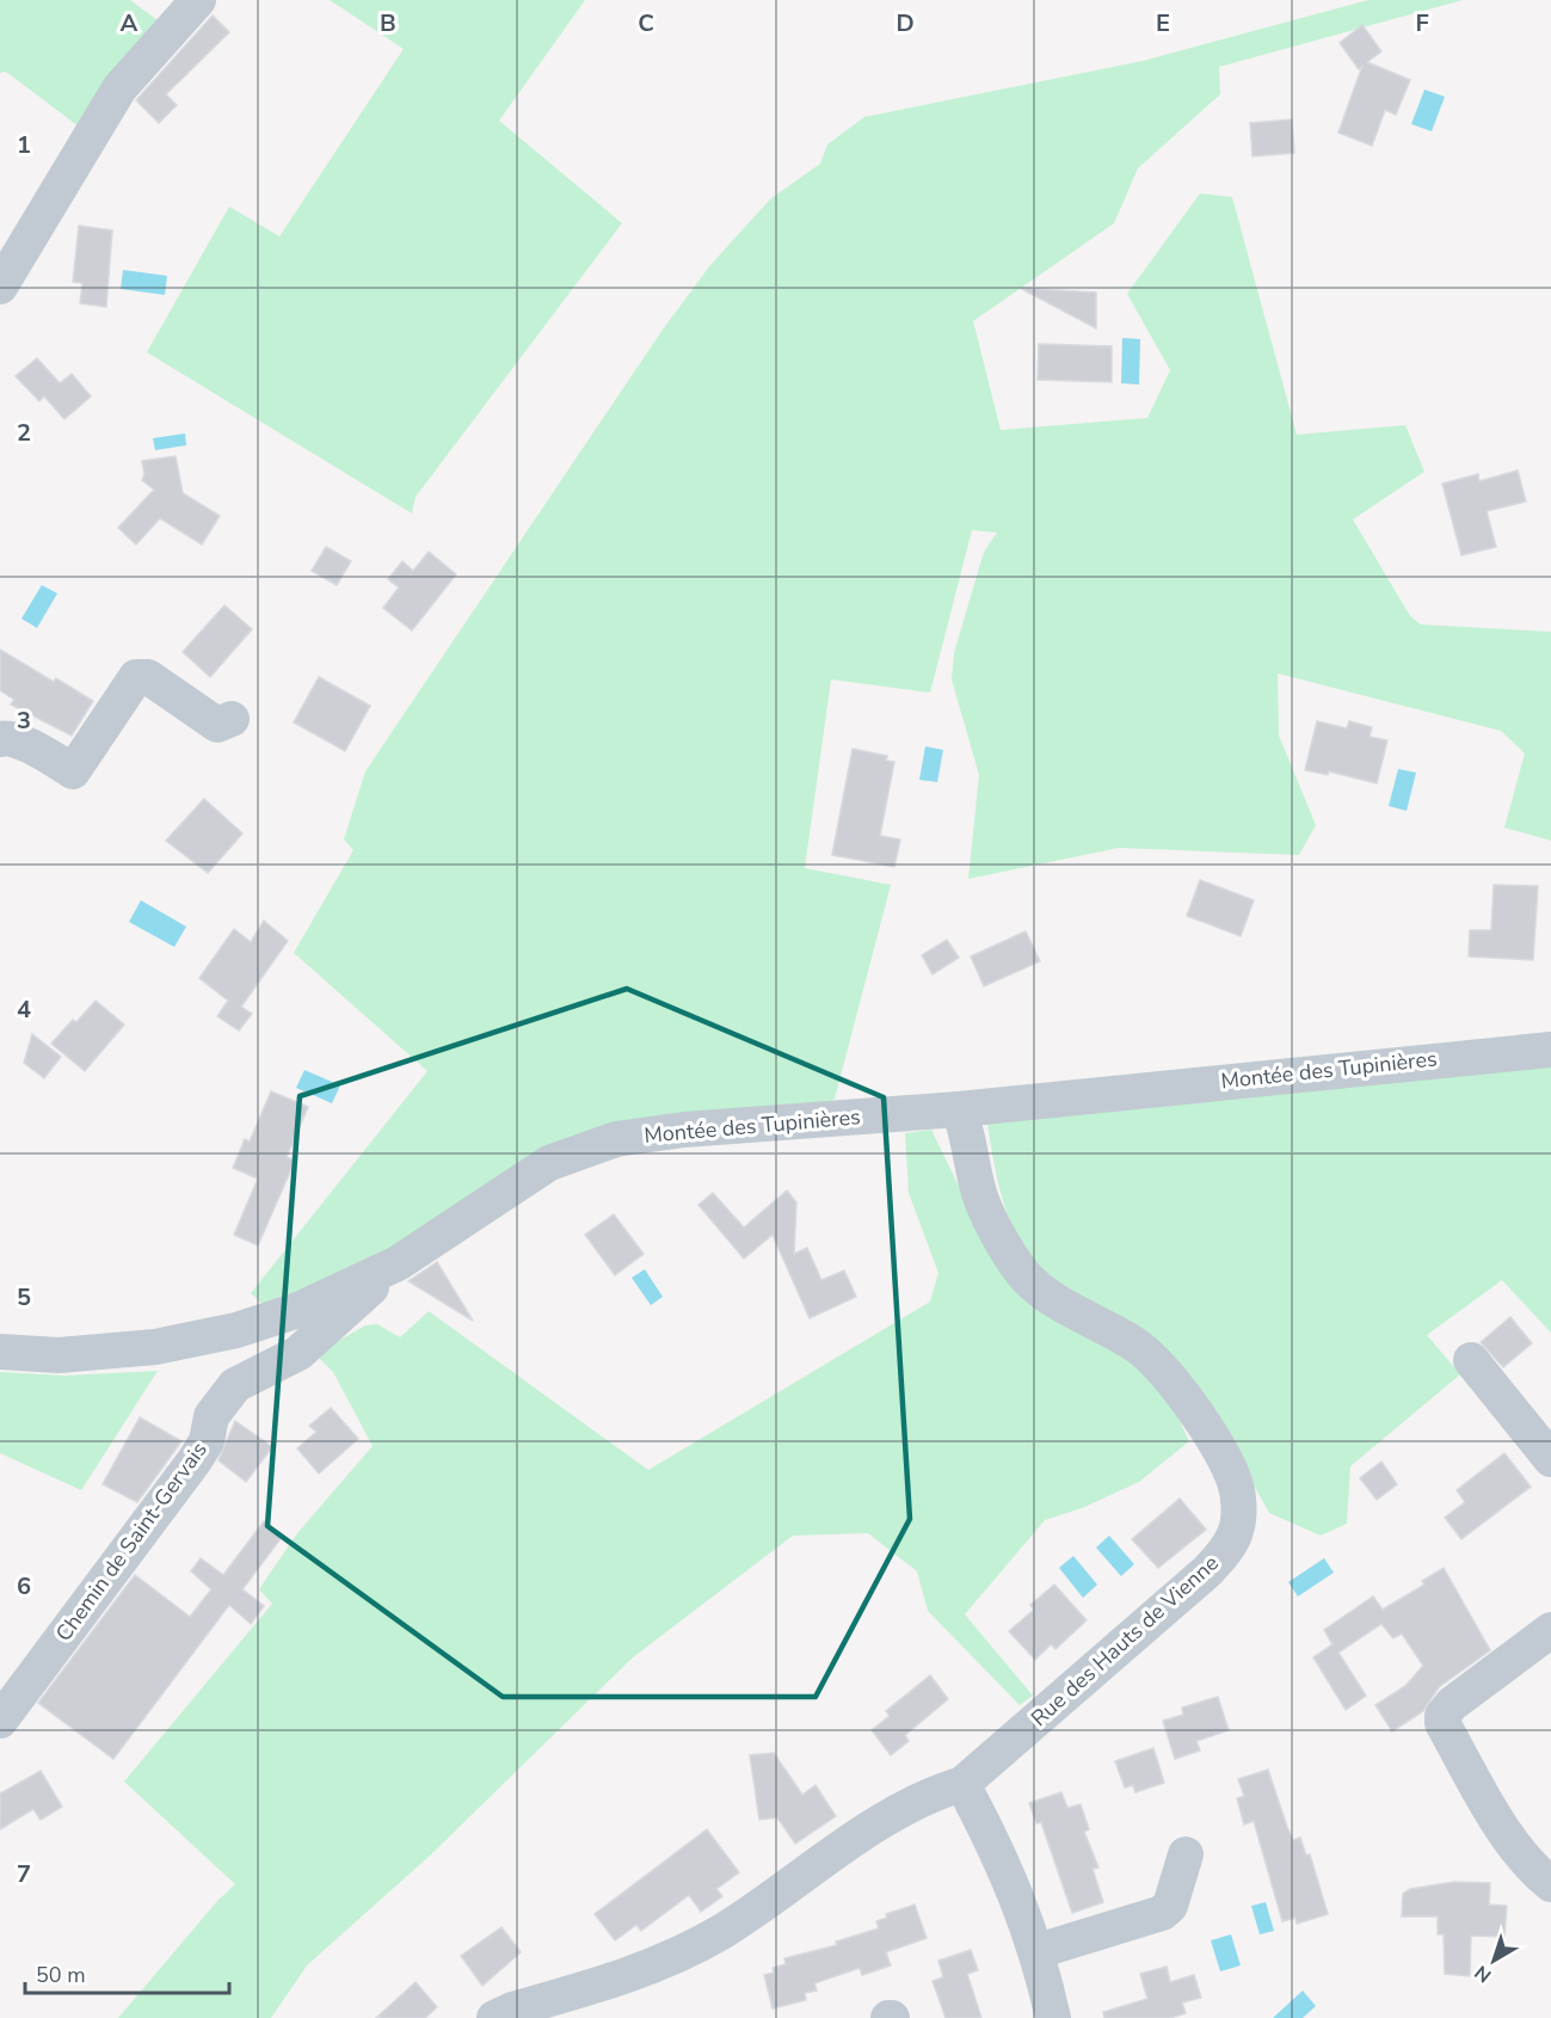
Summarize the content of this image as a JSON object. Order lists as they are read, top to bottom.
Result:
{
  "streets": {
    "street": ["Montée des Tupinières", "Chemin de Saint-Gervais", "Rue des Hauts de Vienne"]
  },
  "crossings": [
    ["Montée des Tupinières", "Chemin de Saint-Gervais"],
    ["Montée des Tupinières", "Rue des Hauts de Vienne"]
  ],
  "scale_bar": "50 m",
  "north": "bottom left",
  "grid": {
    "columns": [
      "A",
      "B",
      "C",
      "D",
      "E",
      "F"
    ],
    "rows": [
      "1",
      "2",
      "3",
      "4",
      "5",
      "6",
      "7"
    ]
  }
}
